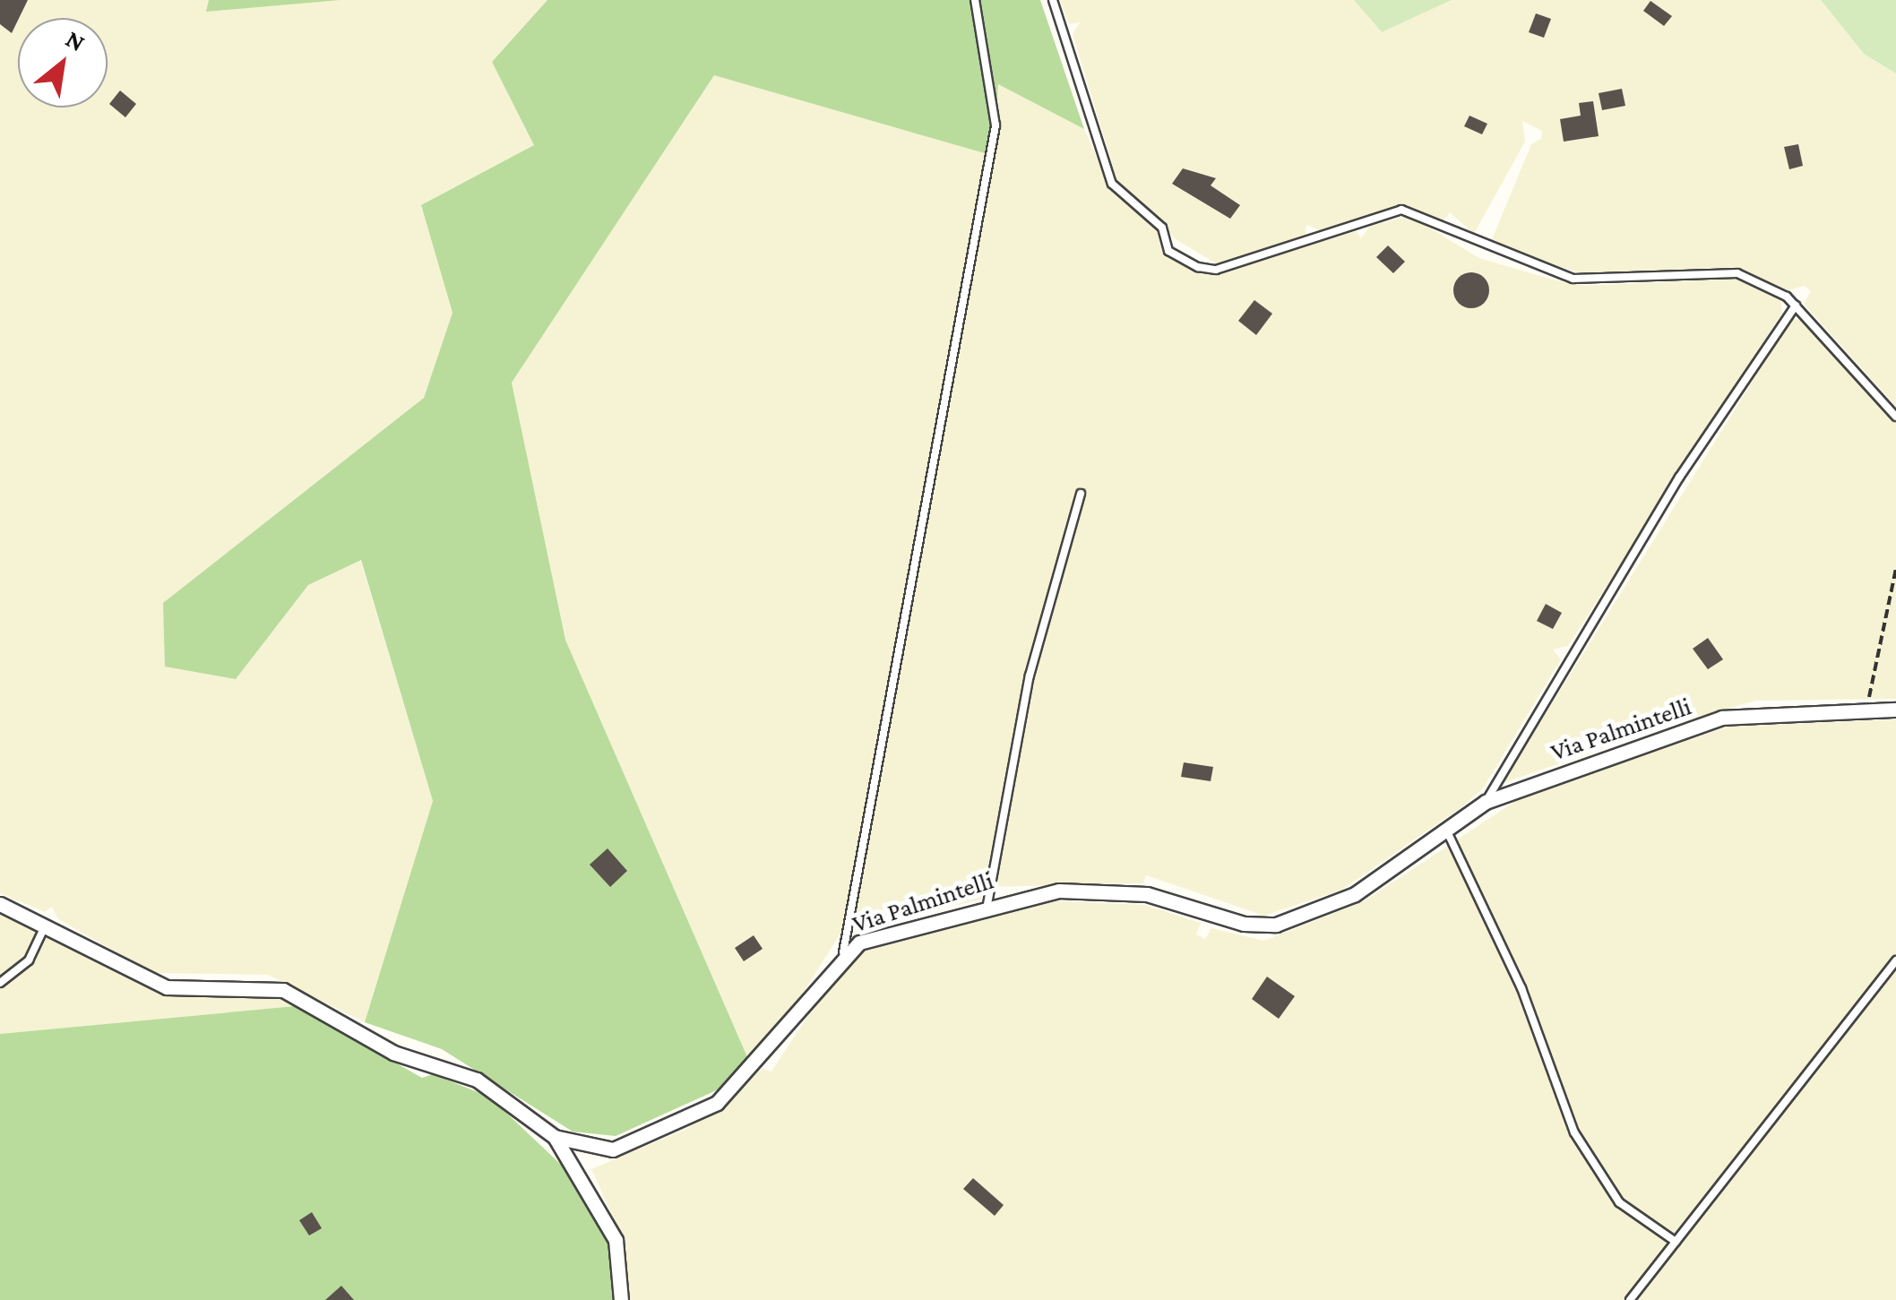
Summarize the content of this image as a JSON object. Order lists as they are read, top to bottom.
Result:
{
  "streets": {
    "street": ["Via Palmintelli"]
  },
  "north": "top right"
}
